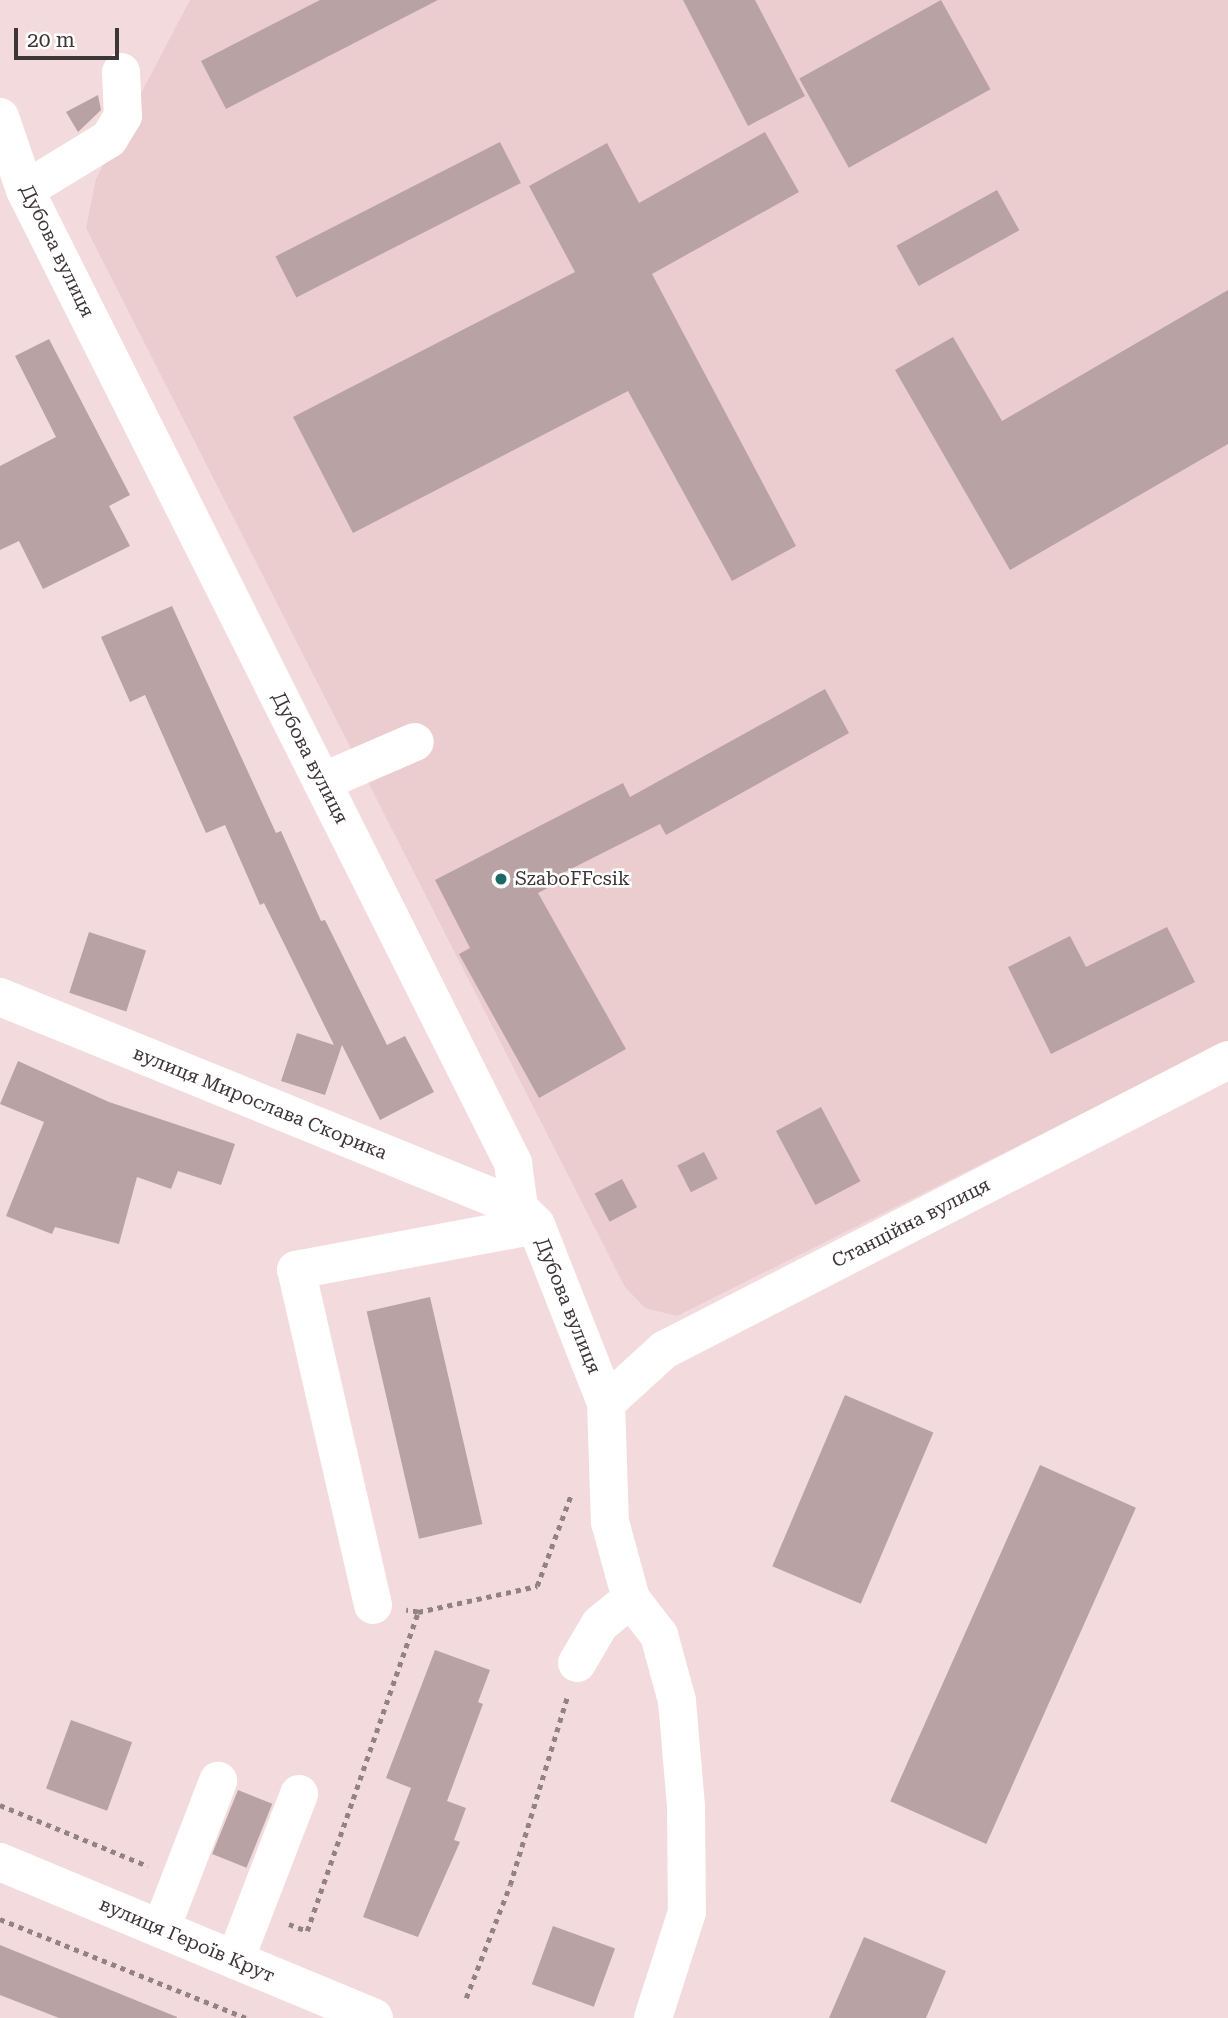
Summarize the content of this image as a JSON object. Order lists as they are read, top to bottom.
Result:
{
  "streets": {
    "street": [
      "Дубова вулиця",
      "вулиця Мирослава Скорика",
      "Станційна вулиця",
      "вулиця Героїв Крут"
    ]
  },
  "crossings": [
    ["Дубова вулиця", "вулиця Мирослава Скорика"],
    ["Дубова вулиця", "Станційна вулиця"]
  ],
  "places": ["SzaboFFcsik"],
  "scale_bar": "20 m"
}
